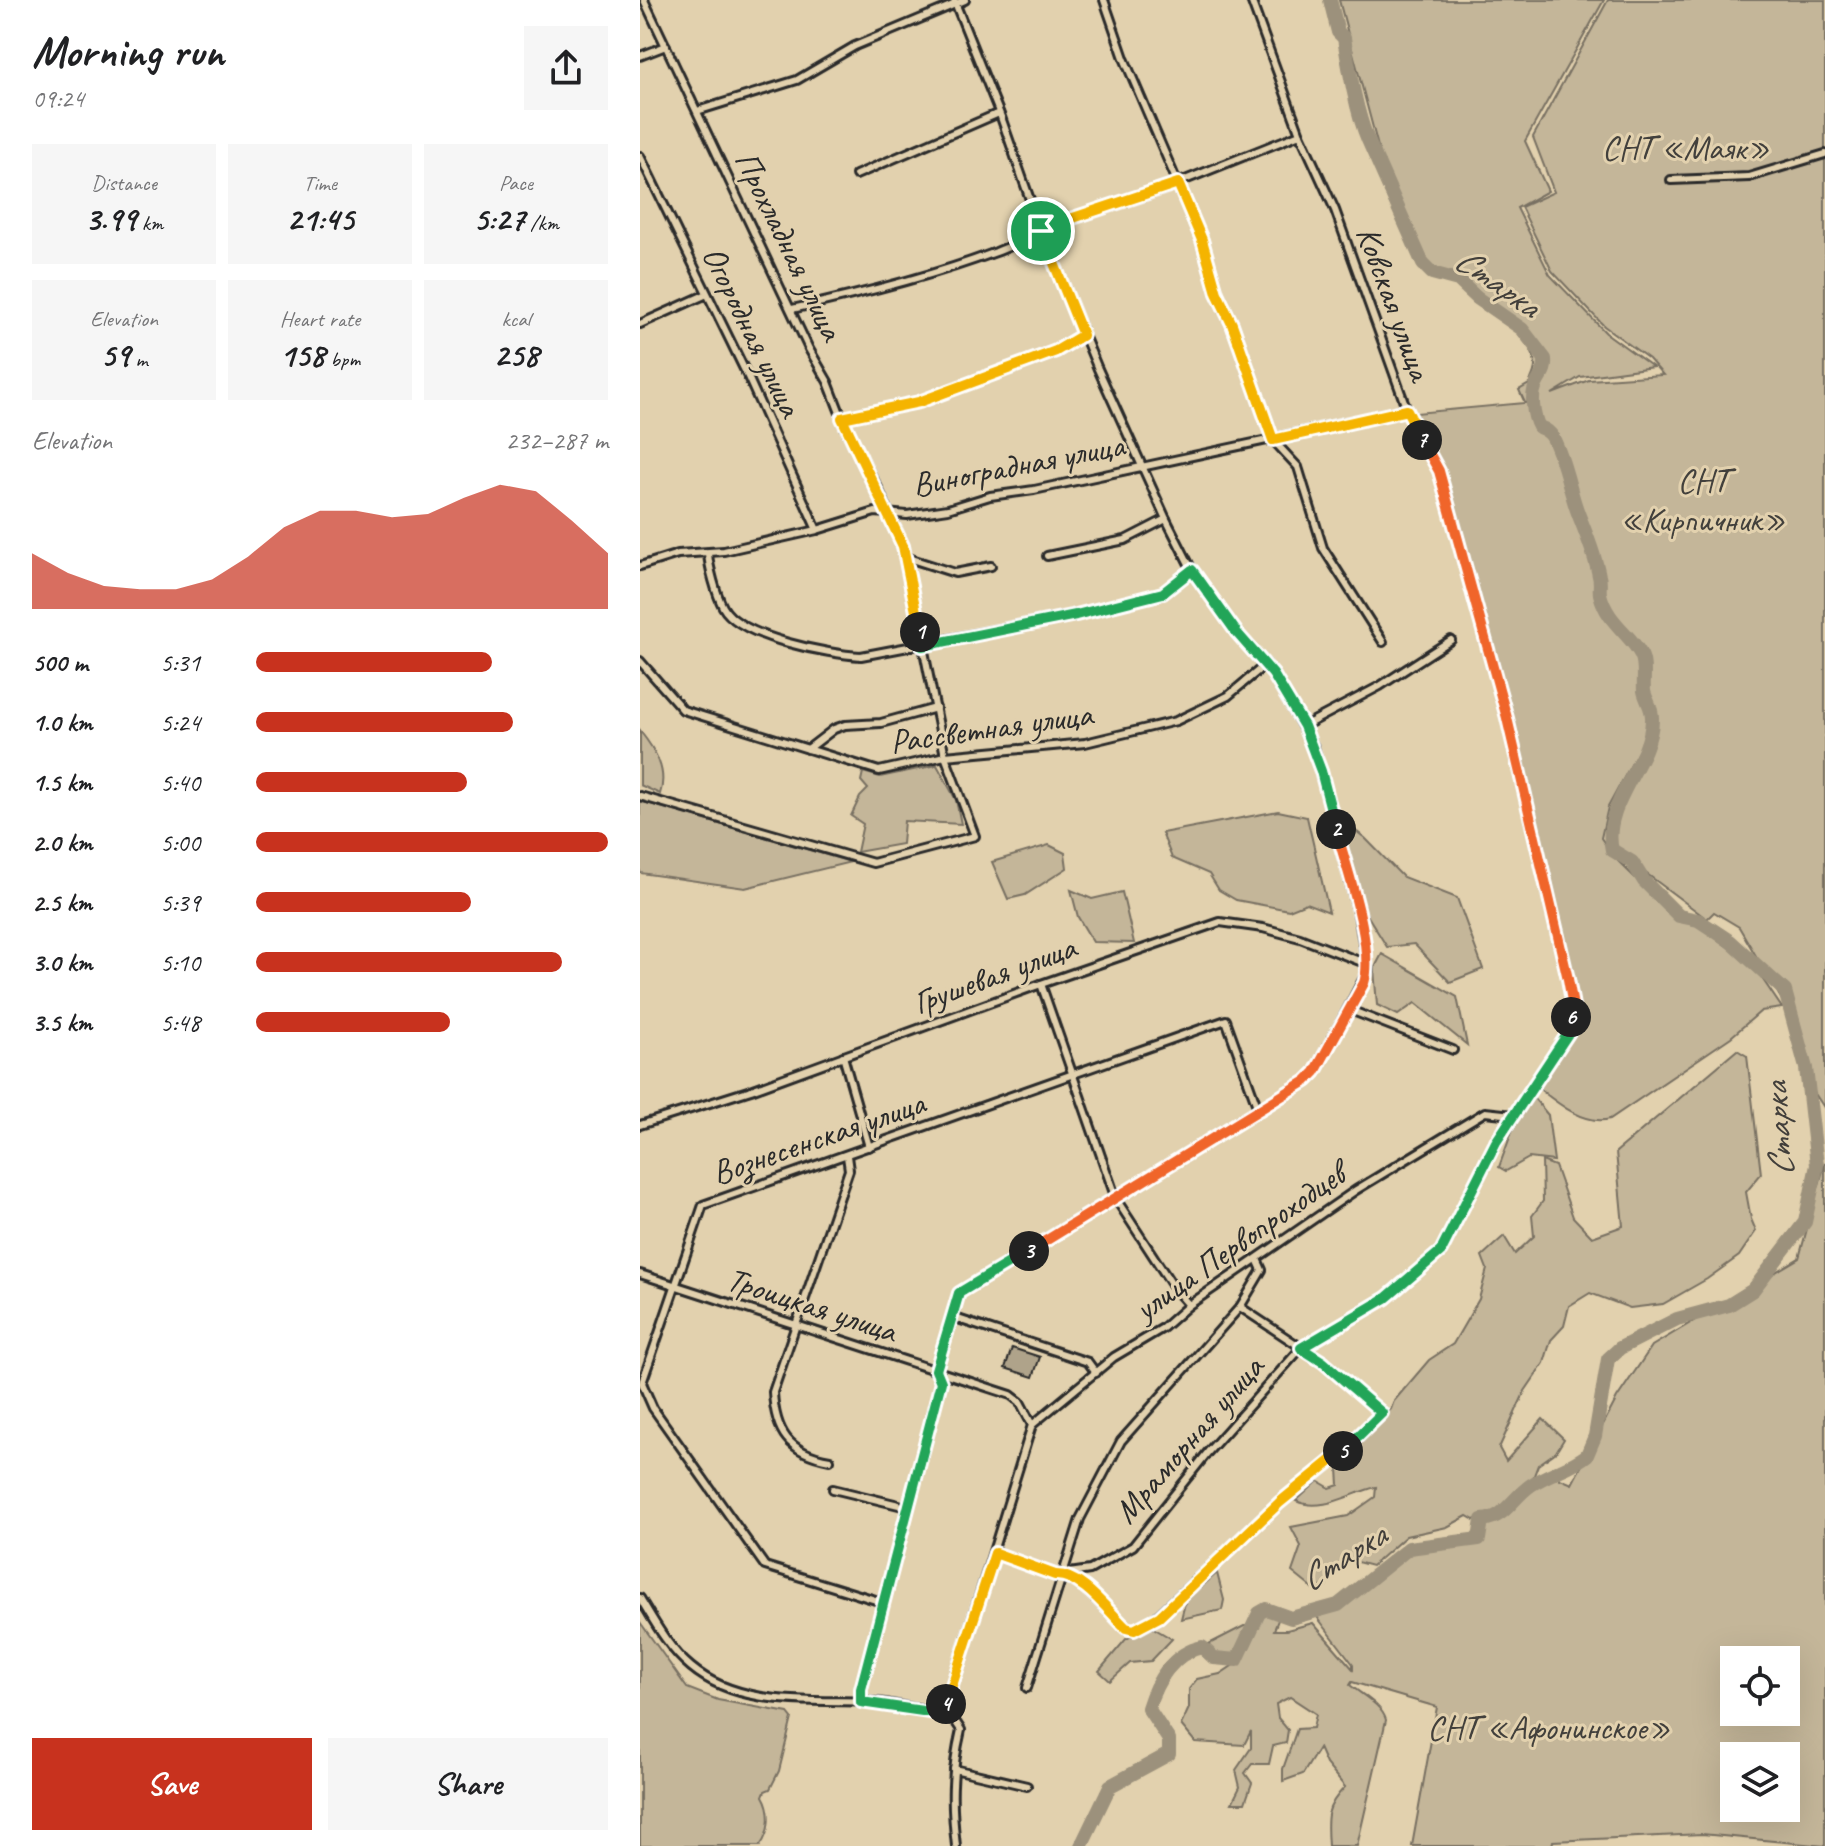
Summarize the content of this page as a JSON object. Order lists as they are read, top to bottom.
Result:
{
  "streets": {
    "street": [
      "Прохладная улица",
      "Ковская улица",
      "Огородная улица",
      "Виноградная улица",
      "Рассветная улица",
      "Грушевая улица",
      "Вознесенская улица",
      "улица Первопроходцев",
      "Троицкая улица",
      "Мраморная улица"
    ]
  },
  "crossings": [
    ["Прохладная улица", "Виноградная улица"],
    ["Прохладная улица", "Рассветная улица"],
    ["Ковская улица", "Виноградная улица"],
    ["Ковская улица", "улица Первопроходцев"],
    ["Ковская улица", "Мраморная улица"],
    ["Огородная улица", "Виноградная улица"],
    ["Вознесенская улица", "Троицкая улица"],
    ["улица Первопроходцев", "Троицкая улица"]
  ],
  "water": ["Старка"],
  "parks": ["СНТ «Маяк»", "СНТ «Кирпичник»", "СНТ «Афонинское»"],
  "page": {
    "heading": ["Morning run", "09:24"],
    "stats": [
      ["Distance", "3.99 km"],
      ["Time", "21:45"],
      ["Pace", "5:27 /km"],
      ["Elevation", "59 m"],
      ["Heart rate", "158 bpm"],
      ["kcal", "258"]
    ],
    "chart": ["Elevation", "232–287 m"],
    "pins": [
      "7",
      "1",
      "2",
      "6",
      "3",
      "5",
      "4"
    ],
    "list": [
      {
        "name": "500 m",
        "note": "5:31"
      },
      {
        "name": "1.0 km",
        "note": "5:24"
      },
      {
        "name": "1.5 km",
        "note": "5:40"
      },
      {
        "name": "2.0 km",
        "note": "5:00"
      },
      {
        "name": "2.5 km",
        "note": "5:39"
      },
      {
        "name": "3.0 km",
        "note": "5:10"
      },
      {
        "name": "3.5 km",
        "note": "5:48"
      }
    ],
    "buttons": ["Save", "Share"]
  }
}
